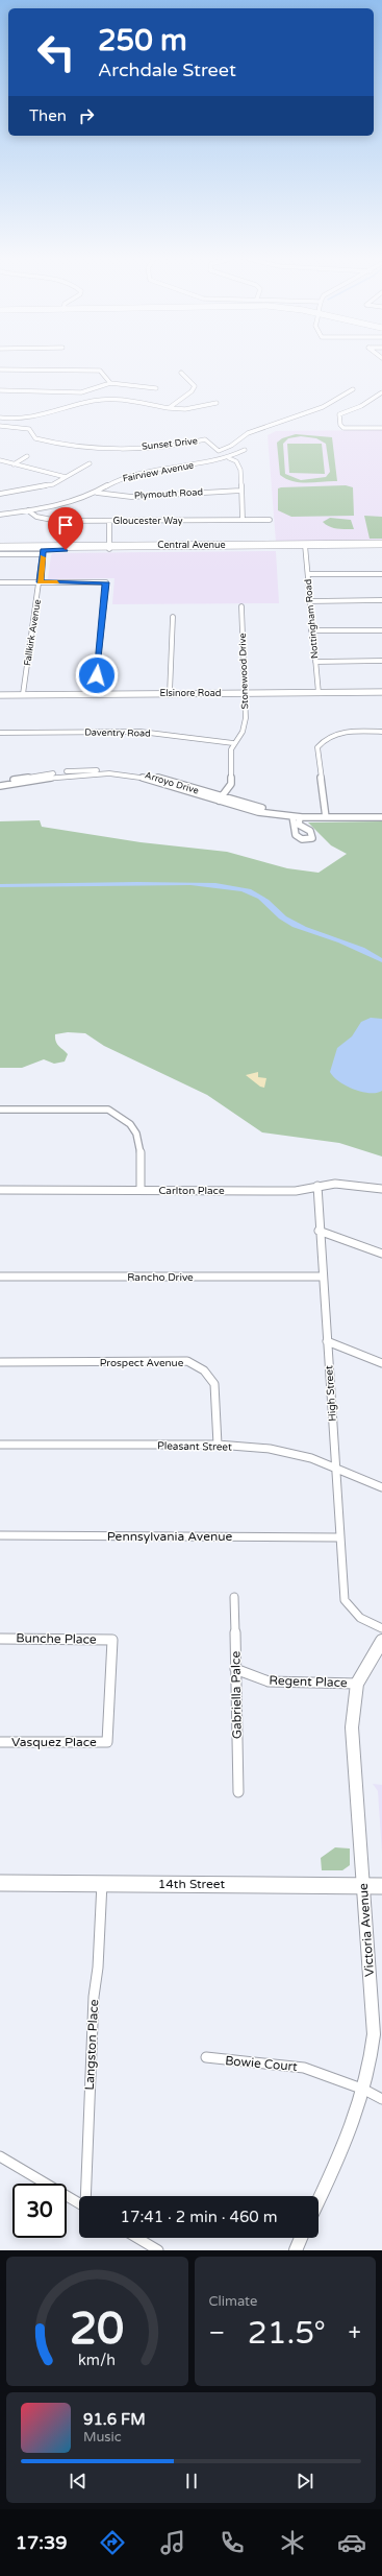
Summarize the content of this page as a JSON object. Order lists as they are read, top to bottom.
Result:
{
  "streets": {
    "main road": ["Central Avenue", "14th Street"],
    "street": [
      "Sunset Drive",
      "Fairview Avenue",
      "Plymouth Road",
      "Gloucester Way",
      "Nottingham Road",
      "Fallkirk Avenue",
      "Stonewood Drive",
      "Elsinore Road",
      "Daventry Road",
      "Arroyo Drive",
      "Carlton Place",
      "Rancho Drive",
      "Prospect Avenue",
      "High Street",
      "Pleasant Street",
      "Pennsylvania Avenue",
      "Bunche Place",
      "Regent Place",
      "Gabriella Palce",
      "Vasquez Place",
      "Victoria Avenue",
      "Langston Place",
      "Bowie Court"
    ]
  },
  "crossings": [
    ["Fairview Avenue", "Plymouth Road"],
    ["Fairview Avenue", "Gloucester Way"],
    ["Central Avenue", "Nottingham Road"],
    ["Central Avenue", "Fallkirk Avenue"],
    ["Nottingham Road", "Elsinore Road"],
    ["Fallkirk Avenue", "Elsinore Road"],
    ["Stonewood Drive", "Elsinore Road"],
    ["Stonewood Drive", "Daventry Road"],
    ["Stonewood Drive", "Arroyo Drive"],
    ["Carlton Place", "High Street"],
    ["Rancho Drive", "High Street"],
    ["Prospect Avenue", "Pleasant Street"],
    ["High Street", "Pleasant Street"],
    ["High Street", "Pennsylvania Avenue"],
    ["Bunche Place", "Vasquez Place"],
    ["Regent Place", "Gabriella Palce"],
    ["Regent Place", "Victoria Avenue"],
    ["14th Street", "Victoria Avenue"],
    ["14th Street", "Langston Place"],
    ["Victoria Avenue", "Bowie Court"]
  ],
  "page": {
    "turn": ["250 m", "Archdale Street"],
    "then": "Then",
    "limit": "30",
    "trip": "17:41 · 2 min · 460 m",
    "tile": "Climate",
    "heat": ["−", "21.5°", "+"],
    "song": ["91.6 FM", "Music"],
    "tabs": "17:39",
    "gauge": ["20", "km/h"]
  }
}
